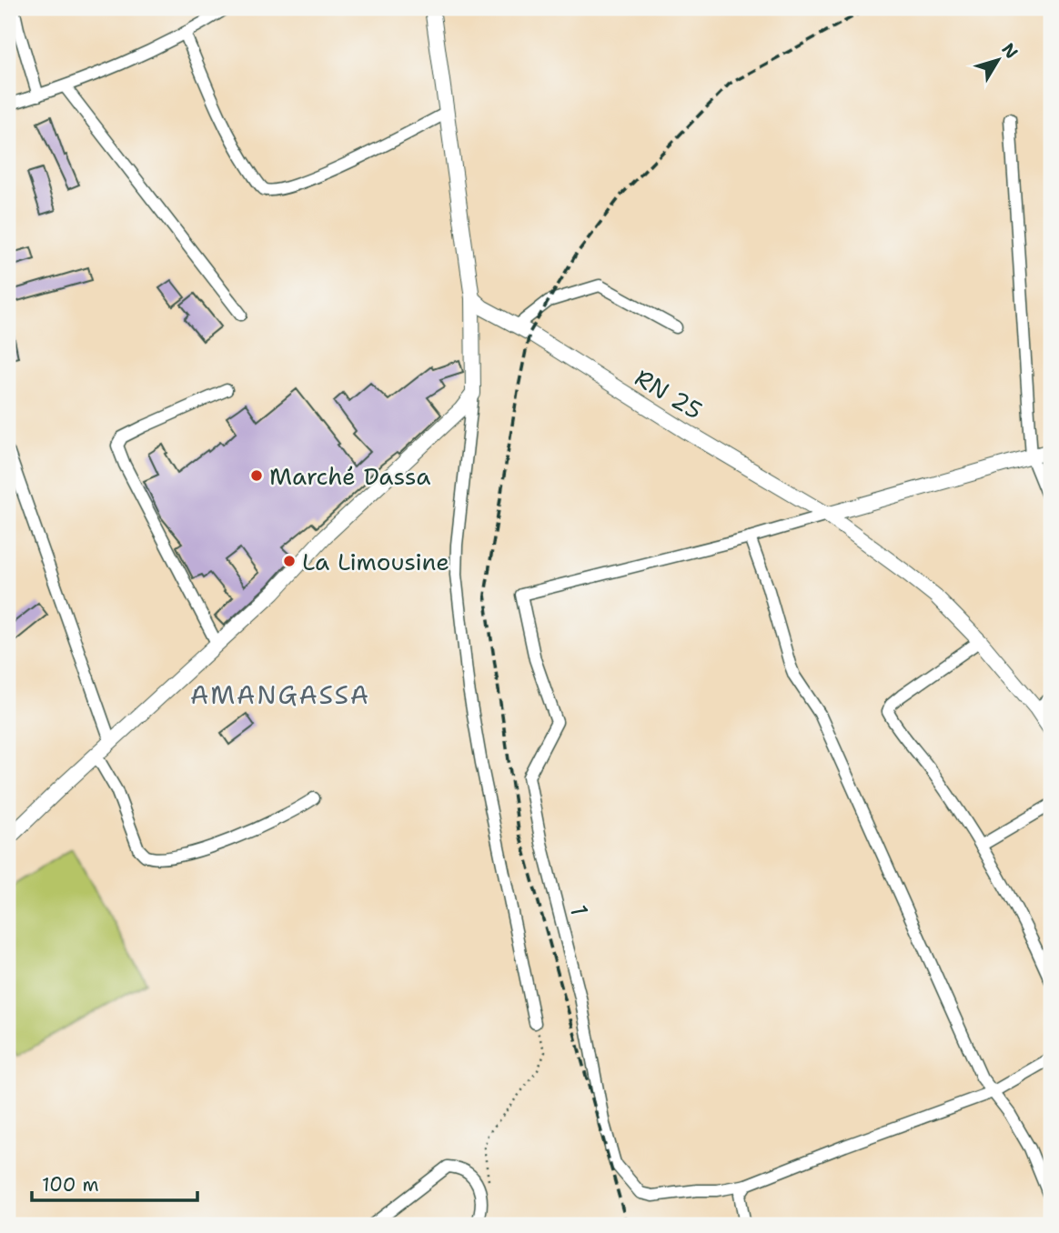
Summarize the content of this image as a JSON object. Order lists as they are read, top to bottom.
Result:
{
  "streets": {
    "main road": ["RN 25"],
    "street": ["1"]
  },
  "districts": ["AMANGASSA"],
  "places": ["Marché Dassa", "La Limousine"],
  "scale_bar": "100 m",
  "north": "top right"
}
